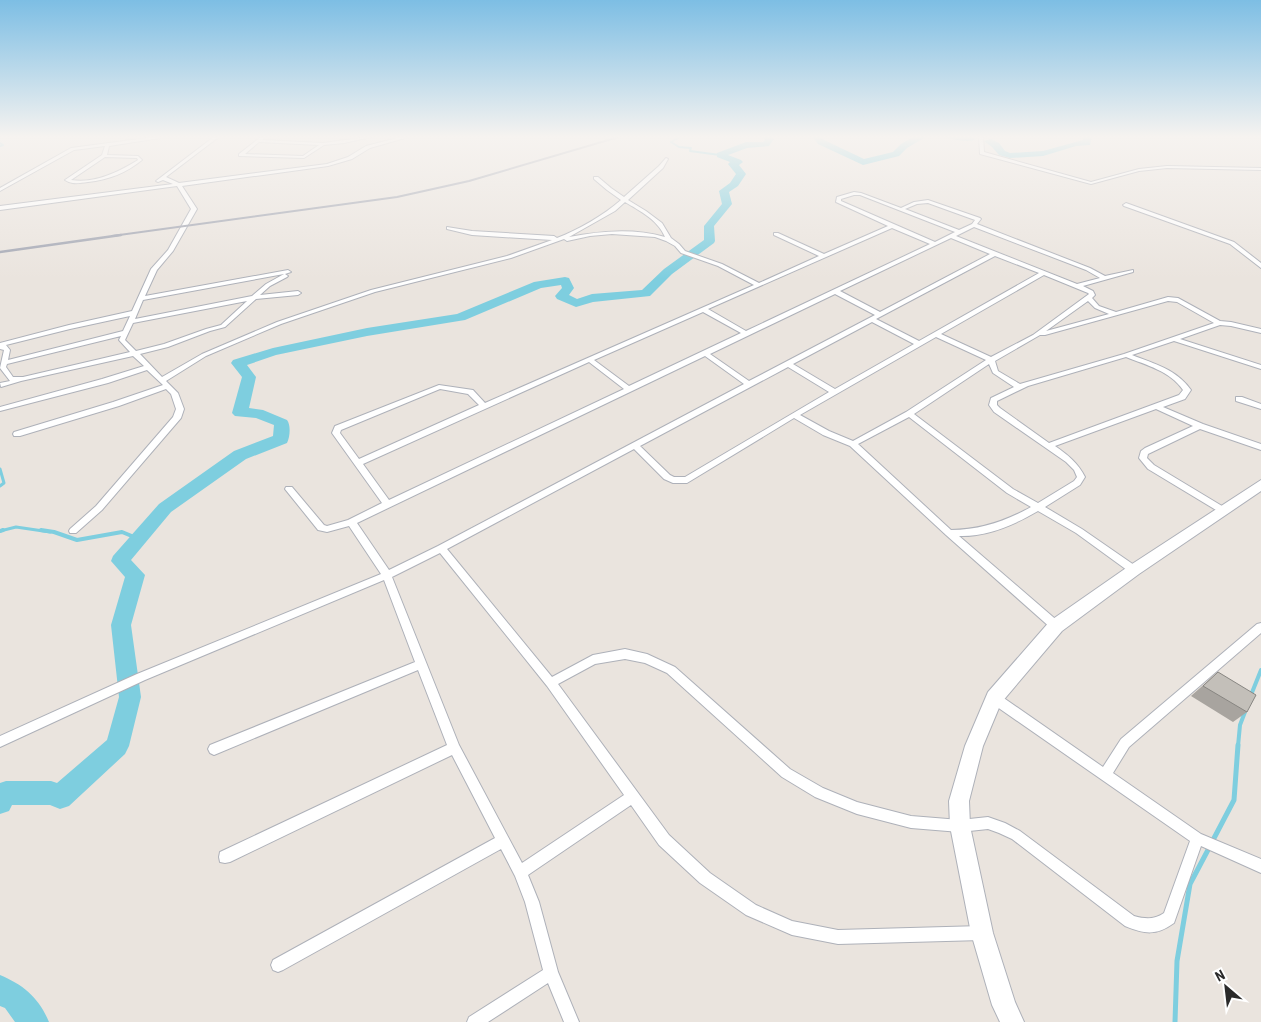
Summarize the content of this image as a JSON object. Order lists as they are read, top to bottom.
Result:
{
  "north": "top left"
}
